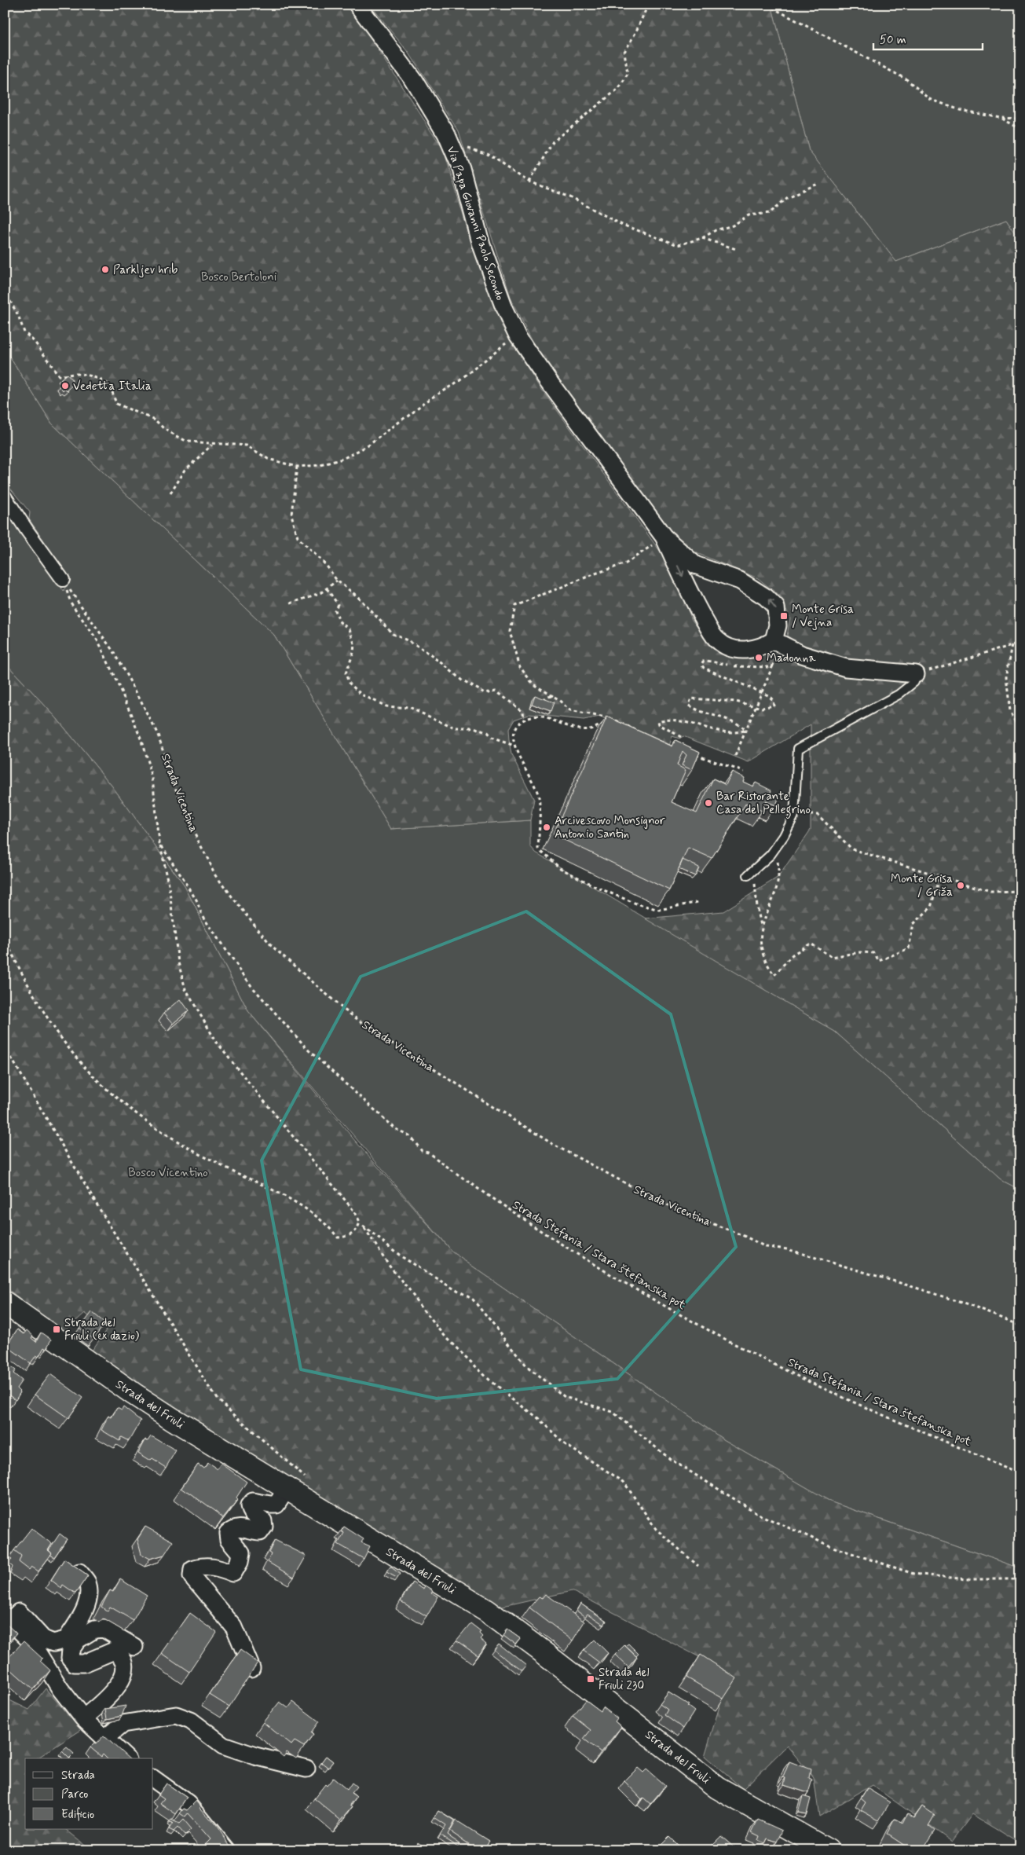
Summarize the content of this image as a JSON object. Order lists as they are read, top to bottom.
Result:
{
  "streets": {
    "main road": ["Strada del Friuli"],
    "street": ["Via Papa Giovanni Paolo Secondo"],
    "path": ["Strada Vicentina", "Strada Stefania / Stara štefanska pot"]
  },
  "crossings": [
    ["Strada Vicentina", "Strada Stefania / Stara štefanska pot"]
  ],
  "parks": ["Bosco Bertoloni", "Bosco Vicentino"],
  "places": {
    "other": [
      "Parkljev hrib",
      "Vedetta Italia",
      "Madonna",
      "Bar Ristorante Casa del Pellegrino",
      "Arcivescovo Monsignor Antonio Santin",
      "Monte Grisa / Griža"
    ],
    "transit": ["Monte Grisa / Vejna", "Strada del Friuli (ex dazio)", "Strada del Friuli 230"]
  },
  "legend": ["Strada", "Parco", "Edificio"],
  "scale_bar": "50 m"
}
